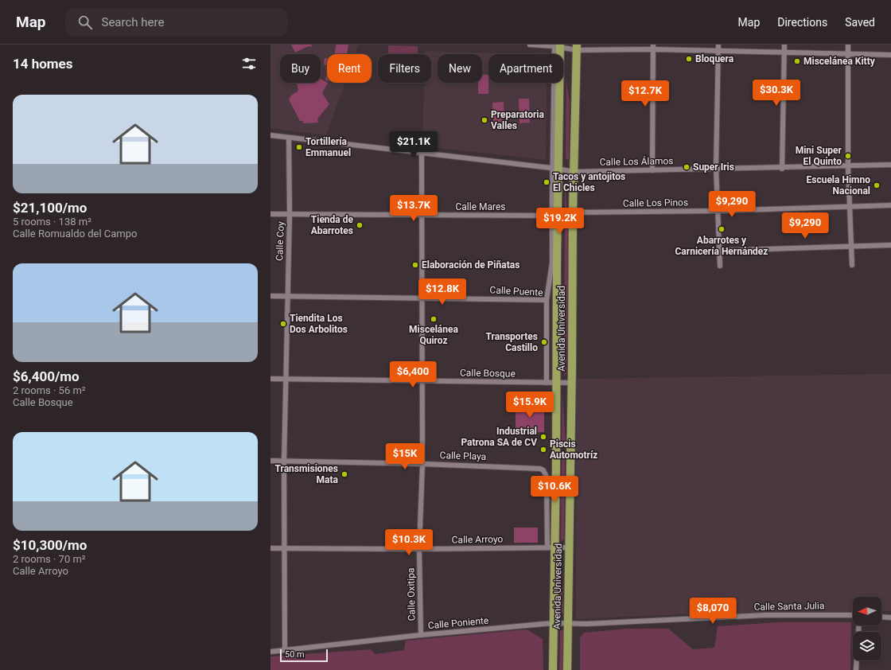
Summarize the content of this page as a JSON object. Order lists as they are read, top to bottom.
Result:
{
  "streets": {
    "main road": ["Avenida Universidad"],
    "street": [
      "Calle Los Álamos",
      "Calle Los Pinos",
      "Calle Mares",
      "Calle Coy",
      "Calle Puente",
      "Calle Bosque",
      "Calle Playa",
      "Calle Arroyo",
      "Calle Oxitipa",
      "Calle Santa Julia",
      "Calle Poniente"
    ]
  },
  "crossings": [
    ["Calle Los Álamos", "Calle Coy"],
    ["Calle Los Álamos", "Avenida Universidad"],
    ["Calle Los Álamos", "Calle Oxitipa"],
    ["Calle Los Pinos", "Avenida Universidad"],
    ["Calle Mares", "Calle Coy"],
    ["Calle Mares", "Avenida Universidad"],
    ["Calle Mares", "Calle Oxitipa"],
    ["Calle Coy", "Calle Puente"],
    ["Calle Coy", "Calle Bosque"],
    ["Calle Coy", "Calle Playa"],
    ["Calle Coy", "Calle Arroyo"],
    ["Calle Coy", "Calle Poniente"],
    ["Calle Puente", "Calle Bosque"],
    ["Calle Puente", "Calle Oxitipa"],
    ["Avenida Universidad", "Calle Bosque"],
    ["Avenida Universidad", "Calle Playa"],
    ["Avenida Universidad", "Calle Arroyo"],
    ["Avenida Universidad", "Calle Santa Julia"],
    ["Avenida Universidad", "Calle Poniente"],
    ["Calle Bosque", "Calle Oxitipa"],
    ["Calle Playa", "Calle Arroyo"],
    ["Calle Playa", "Calle Oxitipa"],
    ["Calle Arroyo", "Calle Oxitipa"],
    ["Calle Oxitipa", "Calle Poniente"],
    ["Calle Santa Julia", "Calle Poniente"]
  ],
  "places": [
    "Bloquera",
    "Miscelánea Kitty",
    "Preparatoria Valles",
    "Tortillería Emmanuel",
    "Mini Super El Quinto",
    "Super Iris",
    "Tacos y antojitos El Chicles",
    "Escuela Himno Nacional",
    "Tienda de Abarrotes",
    "Abarrotes y Carnicería Hernández",
    "Elaboración de Piñatas",
    "Miscelánea Quiroz",
    "Tiendita Los Dos Arbolitos",
    "Transportes Castillo",
    "Industrial Patrona SA de CV",
    "Piscis Automotríz",
    "Transmisiones Mata"
  ],
  "scale_bar": "50 m",
  "north": "left",
  "page": {
    "header": "Map",
    "search": "Search here",
    "nav": ["Map", "Directions", "Saved"],
    "heading": "14 homes",
    "chip": [
      "Buy",
      "Rent",
      "Filters",
      "New",
      "Apartment"
    ],
    "price": [
      "$30.3K",
      "$12.7K",
      "$21.1K",
      "$9,290",
      "$13.7K",
      "$19.2K",
      "$9,290",
      "$12.8K",
      "$6,400",
      "$15.9K",
      "$15K",
      "$10.6K",
      "$10.3K",
      "$8,070"
    ],
    "list": [
      {
        "name": "$21,100/mo",
        "note": "5 rooms · 138 m² · Calle Romualdo del Campo"
      },
      {
        "name": "$6,400/mo",
        "note": "2 rooms · 56 m² · Calle Bosque"
      },
      {
        "name": "$10,300/mo",
        "note": "2 rooms · 70 m² · Calle Arroyo"
      }
    ],
    "scale": "50 m"
  }
}
